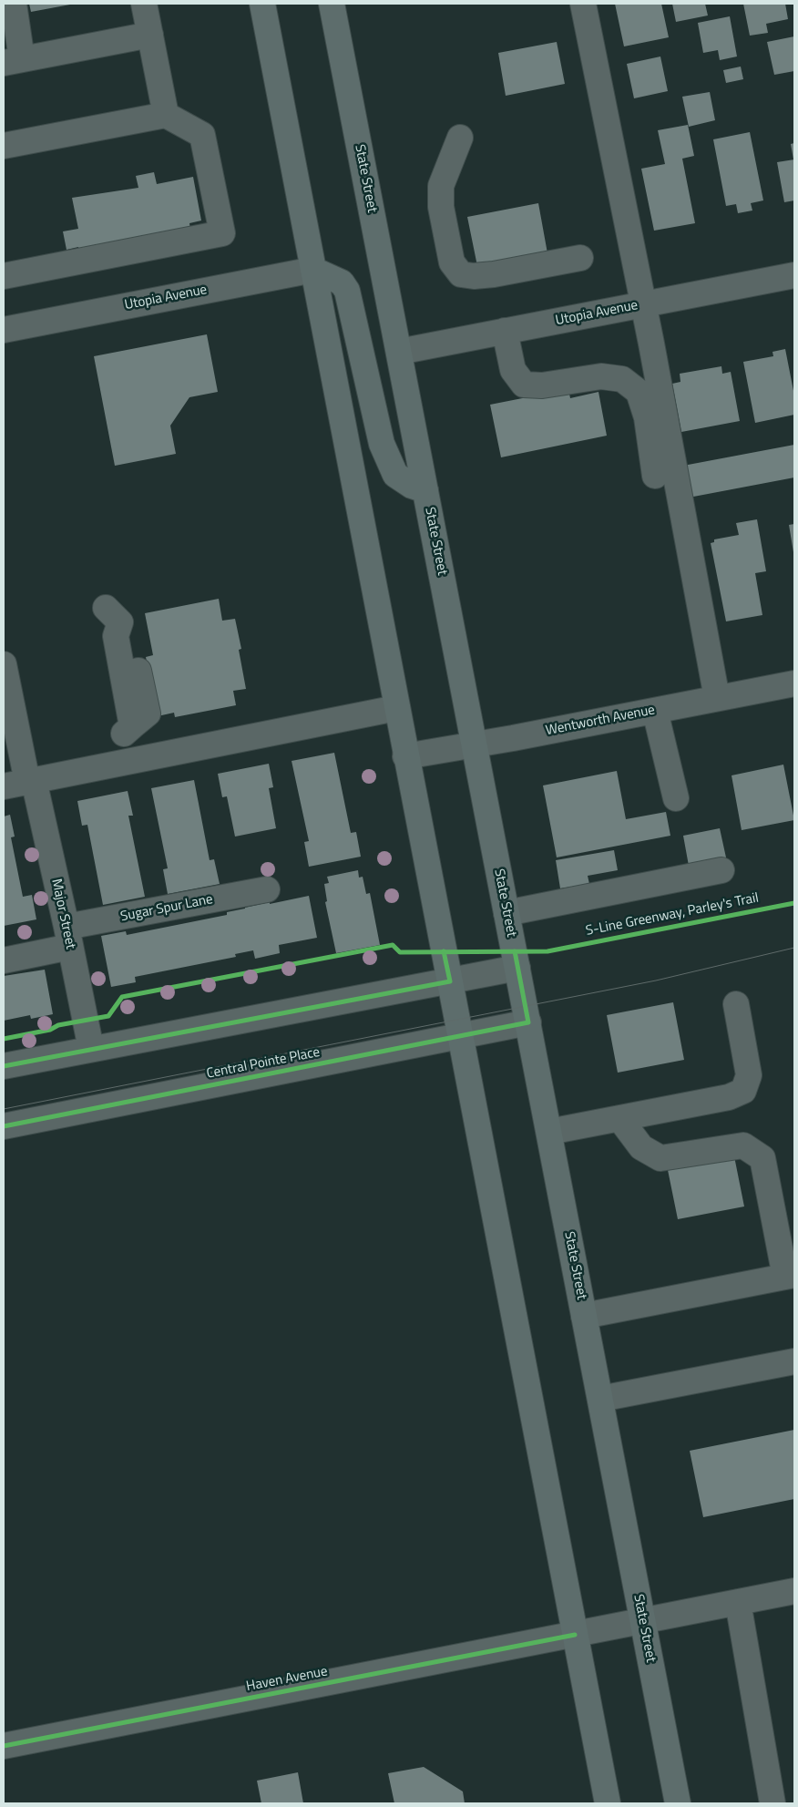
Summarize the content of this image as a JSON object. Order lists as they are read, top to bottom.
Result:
{
  "streets": {
    "main road": ["State Street"],
    "street": [
      "Utopia Avenue",
      "Wentworth Avenue",
      "Sugar Spur Lane",
      "Major Street",
      "Central Pointe Place",
      "Haven Avenue"
    ],
    "cycle path": ["S-Line Greenway, Parley's Trail"]
  },
  "crossings": [
    ["State Street", "Utopia Avenue"],
    ["State Street", "Wentworth Avenue"],
    ["State Street", "Central Pointe Place"],
    ["State Street", "Haven Avenue"],
    ["Sugar Spur Lane", "Major Street"]
  ]
}
